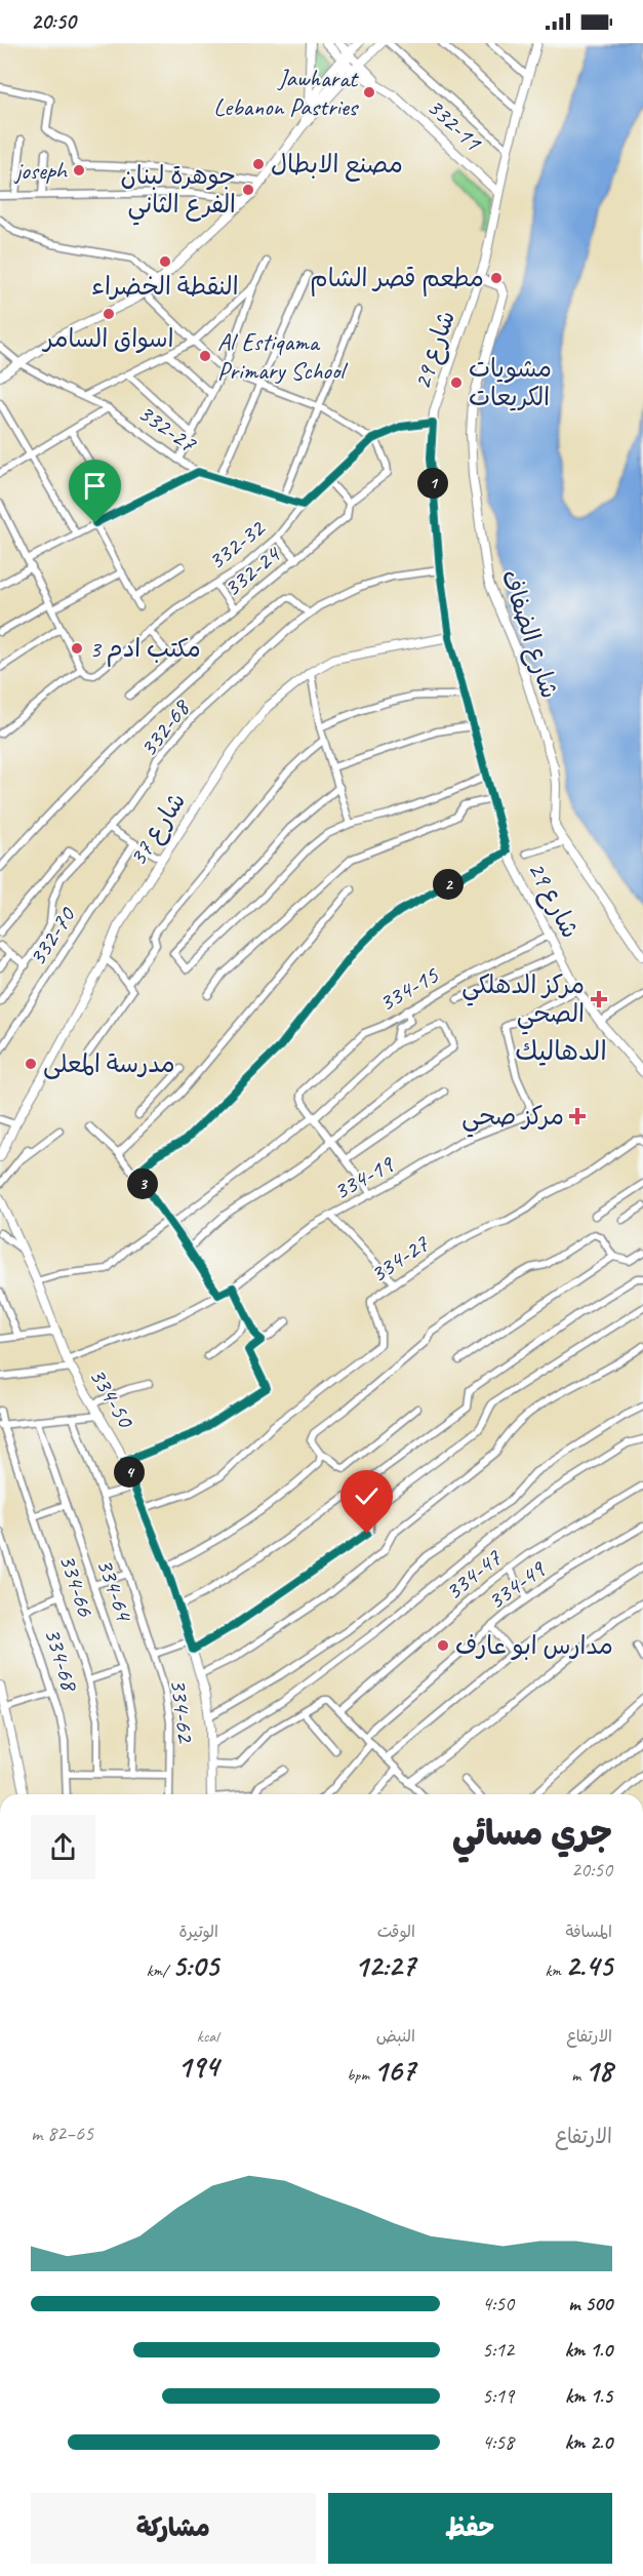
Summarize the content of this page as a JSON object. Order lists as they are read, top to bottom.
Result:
{
  "streets": {
    "street": [
      "332-11",
      "شارع 29",
      "332-27",
      "332-32",
      "332-24",
      "شارع الضفاف",
      "332-68",
      "شارع 37",
      "332-70",
      "334-15",
      "334-19",
      "334-27",
      "334-50",
      "334-47",
      "334-66",
      "334-49",
      "334-64",
      "334-68",
      "334-62"
    ]
  },
  "crossings": [
    ["332-11", "شارع 29"],
    ["شارع 29", "332-32"],
    ["شارع 29", "شارع الضفاف"],
    ["شارع 29", "332-68"],
    ["شارع 29", "شارع 37"],
    ["شارع 29", "334-15"],
    ["شارع 29", "334-19"],
    ["332-27", "332-32"],
    ["332-32", "332-24"],
    ["334-19", "334-50"],
    ["334-27", "334-50"]
  ],
  "districts": ["الدهاليك"],
  "places": {
    "other": [
      "Jawharat Lebanon Pastries",
      "مصنع الابطال",
      "joseph",
      "جوهرة لبنان الفرع الثاني",
      "النقطة الخضراء",
      "مطعم قصر الشام",
      "اسواق السامر",
      "Al Estiqama Primary School",
      "مشويات الكريعات",
      "مكتب ادم 3",
      "مدرسة المعلى",
      "مدارس ابو عارف"
    ],
    "health": ["مركز الدهلكي الصحي", "مركز صحي"]
  },
  "page": {
    "status": "20:50",
    "pins": [
      "1",
      "2",
      "3",
      "4"
    ],
    "heading": ["جري مسائي", "20:50"],
    "stats": [
      ["المسافة", "2.45 km"],
      ["الوقت", "12:27"],
      ["الوتيرة", "5:05 /km"],
      ["الارتفاع", "18 m"],
      ["النبض", "167 bpm"],
      ["kcal", "194"]
    ],
    "chart": ["الارتفاع", "65–82 m"],
    "list": [
      {
        "name": "500 m",
        "note": "4:50"
      },
      {
        "name": "1.0 km",
        "note": "5:12"
      },
      {
        "name": "1.5 km",
        "note": "5:19"
      },
      {
        "name": "2.0 km",
        "note": "4:58"
      }
    ],
    "buttons": ["حفظ", "مشاركة"]
  }
}
